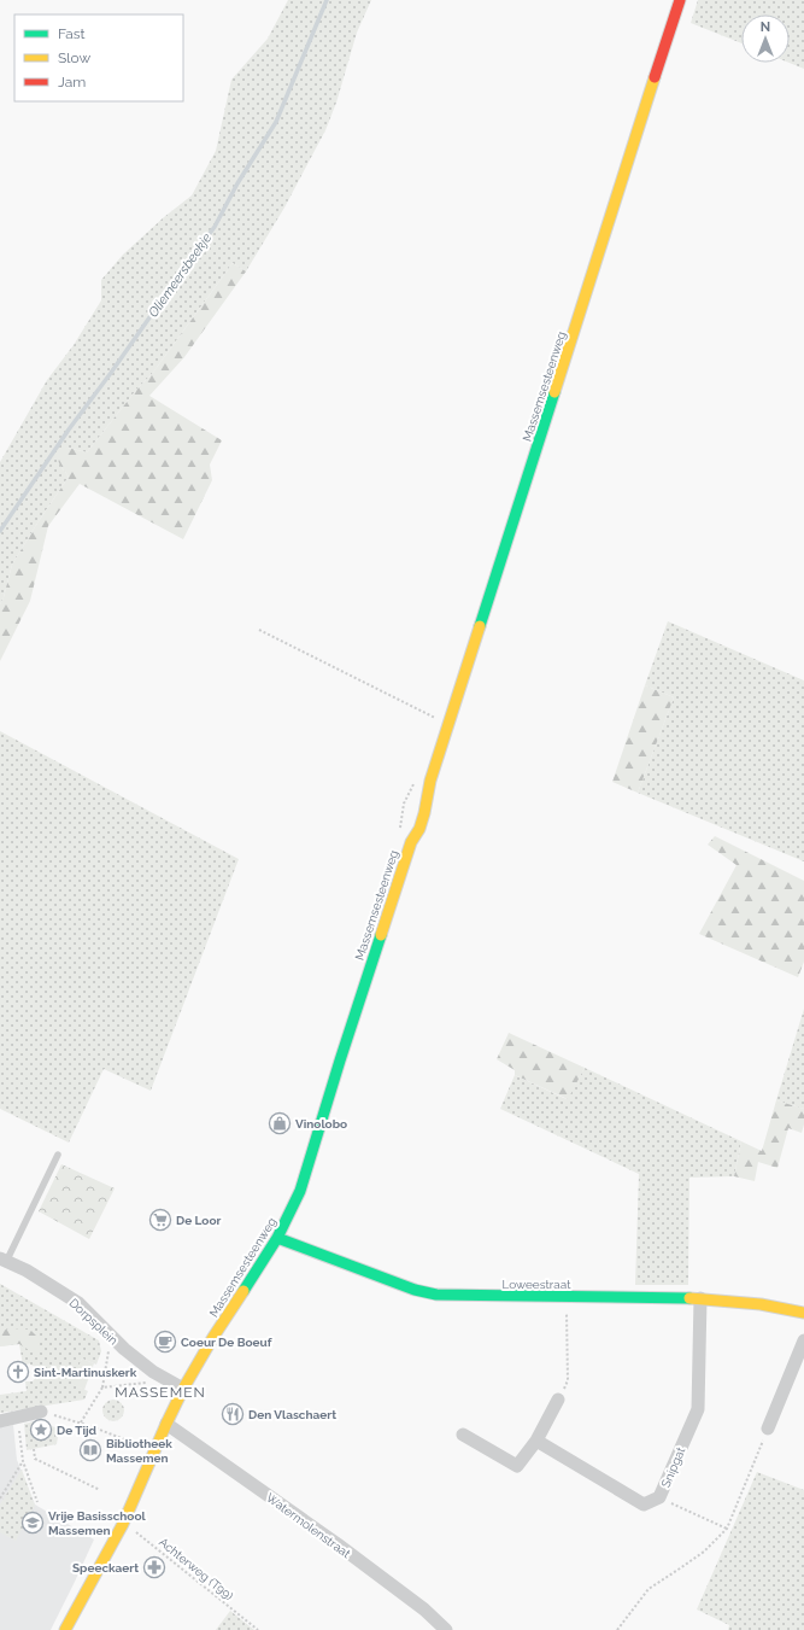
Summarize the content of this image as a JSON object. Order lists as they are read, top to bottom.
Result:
{
  "streets": {
    "main road": ["Massemsesteenweg", "Loweestraat"],
    "street": ["Dorpsplein", "Snipgat", "Watermolenstraat"],
    "path": ["Achterweg (T99)"]
  },
  "crossings": [
    ["Massemsesteenweg", "Loweestraat"],
    ["Massemsesteenweg", "Dorpsplein"],
    ["Massemsesteenweg", "Watermolenstraat"],
    ["Massemsesteenweg", "Achterweg (T99)"],
    ["Loweestraat", "Snipgat"]
  ],
  "districts": ["MASSEMEN"],
  "water": ["Oliemeersbeekje"],
  "places": {
    "shop": ["Vinolobo"],
    "supermarket": ["De Loor"],
    "cafe": ["Coeur De Boeuf"],
    "church": ["Sint-Martinuskerk"],
    "restaurant": ["Den Vlaschaert"],
    "place": ["De Tijd"],
    "library": ["Bibliotheek Massemen"],
    "school or university": ["Vrije Basisschool Massemen"],
    "pharmacy": ["Speeckaert"]
  },
  "legend": ["Fast", "Slow", "Jam"],
  "north": "top"
}
